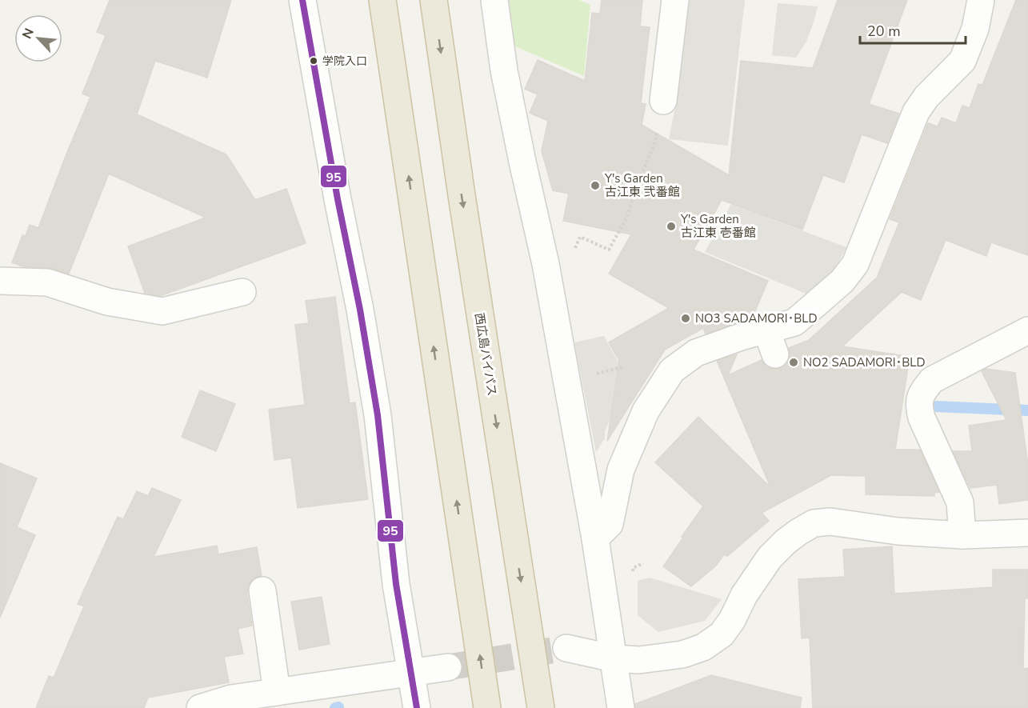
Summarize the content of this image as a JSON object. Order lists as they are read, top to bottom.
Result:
{
  "streets": {
    "highway": ["西広島バイパス"]
  },
  "places": [
    "学院入口",
    "Y's Garden 古江東 弐番館",
    "Y's Garden 古江東 壱番館",
    "NO3 SADAMORI･BLD",
    "NO2 SADAMORI･BLD"
  ],
  "lines": ["transit line 95"],
  "scale_bar": "20 m",
  "north": "top left"
}
